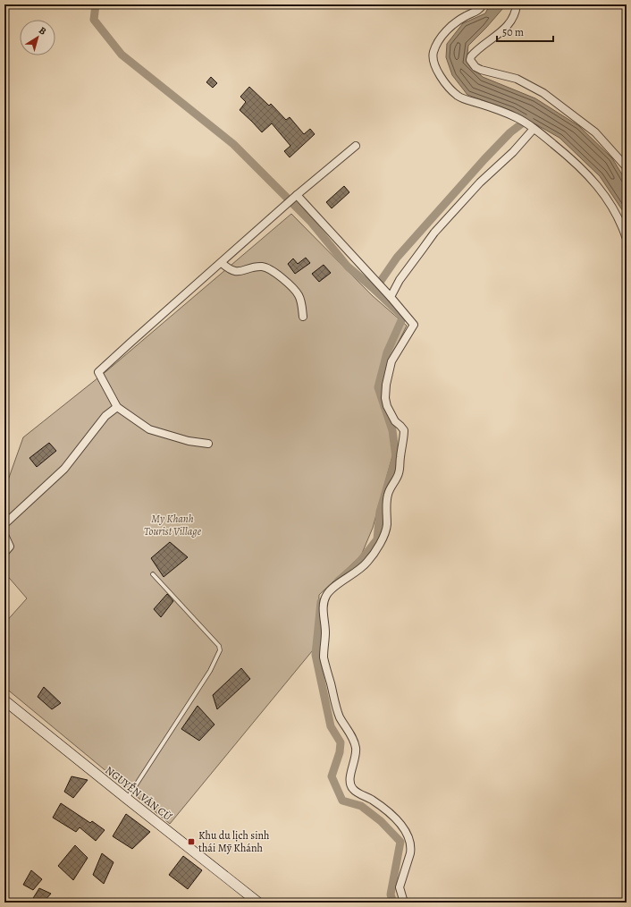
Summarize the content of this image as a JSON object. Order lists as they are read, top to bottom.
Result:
{
  "streets": {
    "main road": ["NGUYỄN VĂN CỪ"]
  },
  "parks": ["My Khanh Tourist Village"],
  "places": {
    "transit": ["Khu du lịch sinh thái Mỹ Khánh"]
  },
  "scale_bar": "50 m",
  "north": "top right"
}
